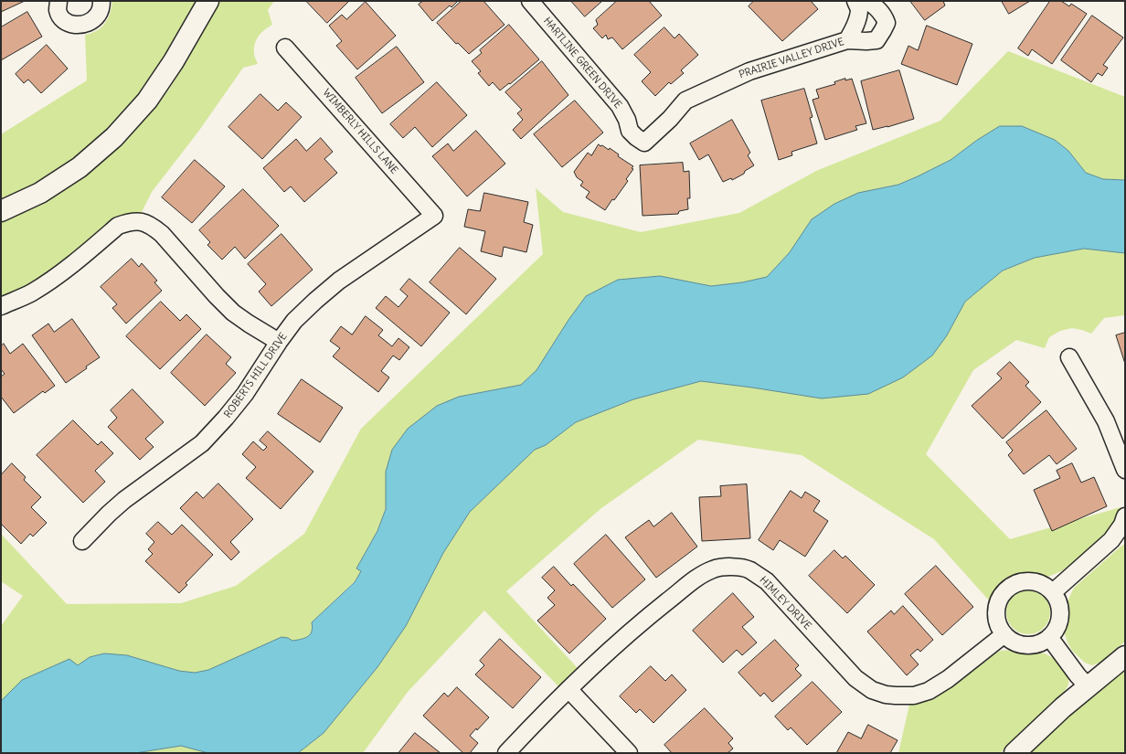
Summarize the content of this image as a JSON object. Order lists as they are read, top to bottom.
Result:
{
  "streets": {
    "street": [
      "PRAIRIE VALLEY DRIVE",
      "HARTLINE GREEN DRIVE",
      "WIMBERLY HILLS LANE",
      "ROBERTS HILL DRIVE",
      "HIMLEY DRIVE"
    ]
  },
  "crossings": [
    ["PRAIRIE VALLEY DRIVE", "HARTLINE GREEN DRIVE"],
    ["WIMBERLY HILLS LANE", "ROBERTS HILL DRIVE"]
  ]
}
